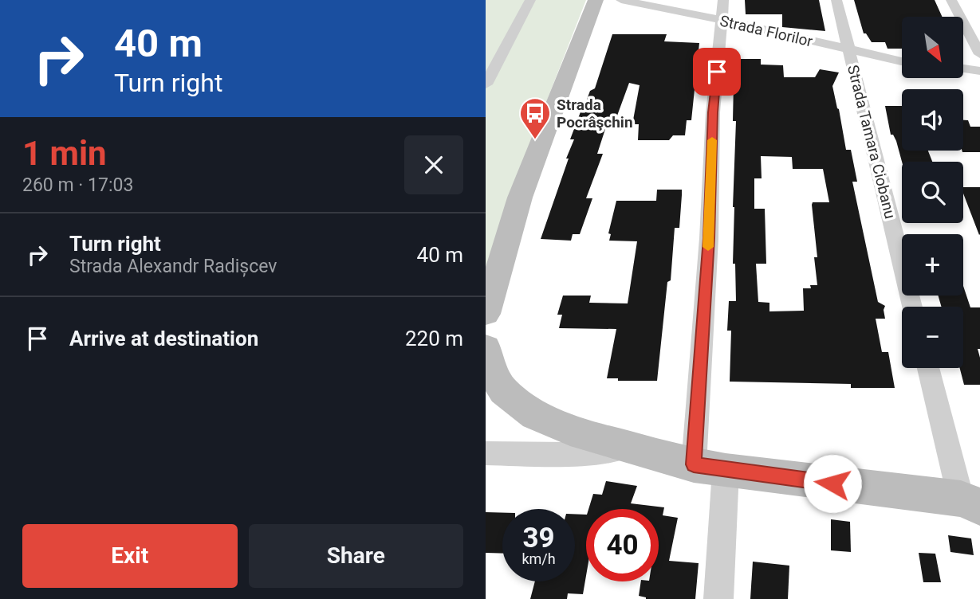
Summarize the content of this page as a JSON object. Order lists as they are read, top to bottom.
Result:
{
  "streets": {
    "street": ["Strada Florilor", "Strada Tamara Ciobanu"]
  },
  "crossings": [
    ["Strada Florilor", "Strada Tamara Ciobanu"]
  ],
  "places": {
    "bus stop": ["Strada Pocrâşchin"]
  },
  "north": "bottom right",
  "page": {
    "turn": ["40 m", "Turn right"],
    "map_buttons": ["+", "−"],
    "heading": ["1 min", "260 m · 17:03"],
    "list": [
      {
        "name": "Turn right",
        "note": "Strada Alexandr Radișcev",
        "value": "40 m"
      },
      {
        "name": "Arrive at destination",
        "value": "220 m"
      }
    ],
    "speed": "39 km/h",
    "limit": "40",
    "buttons": ["Exit", "Share"]
  }
}
